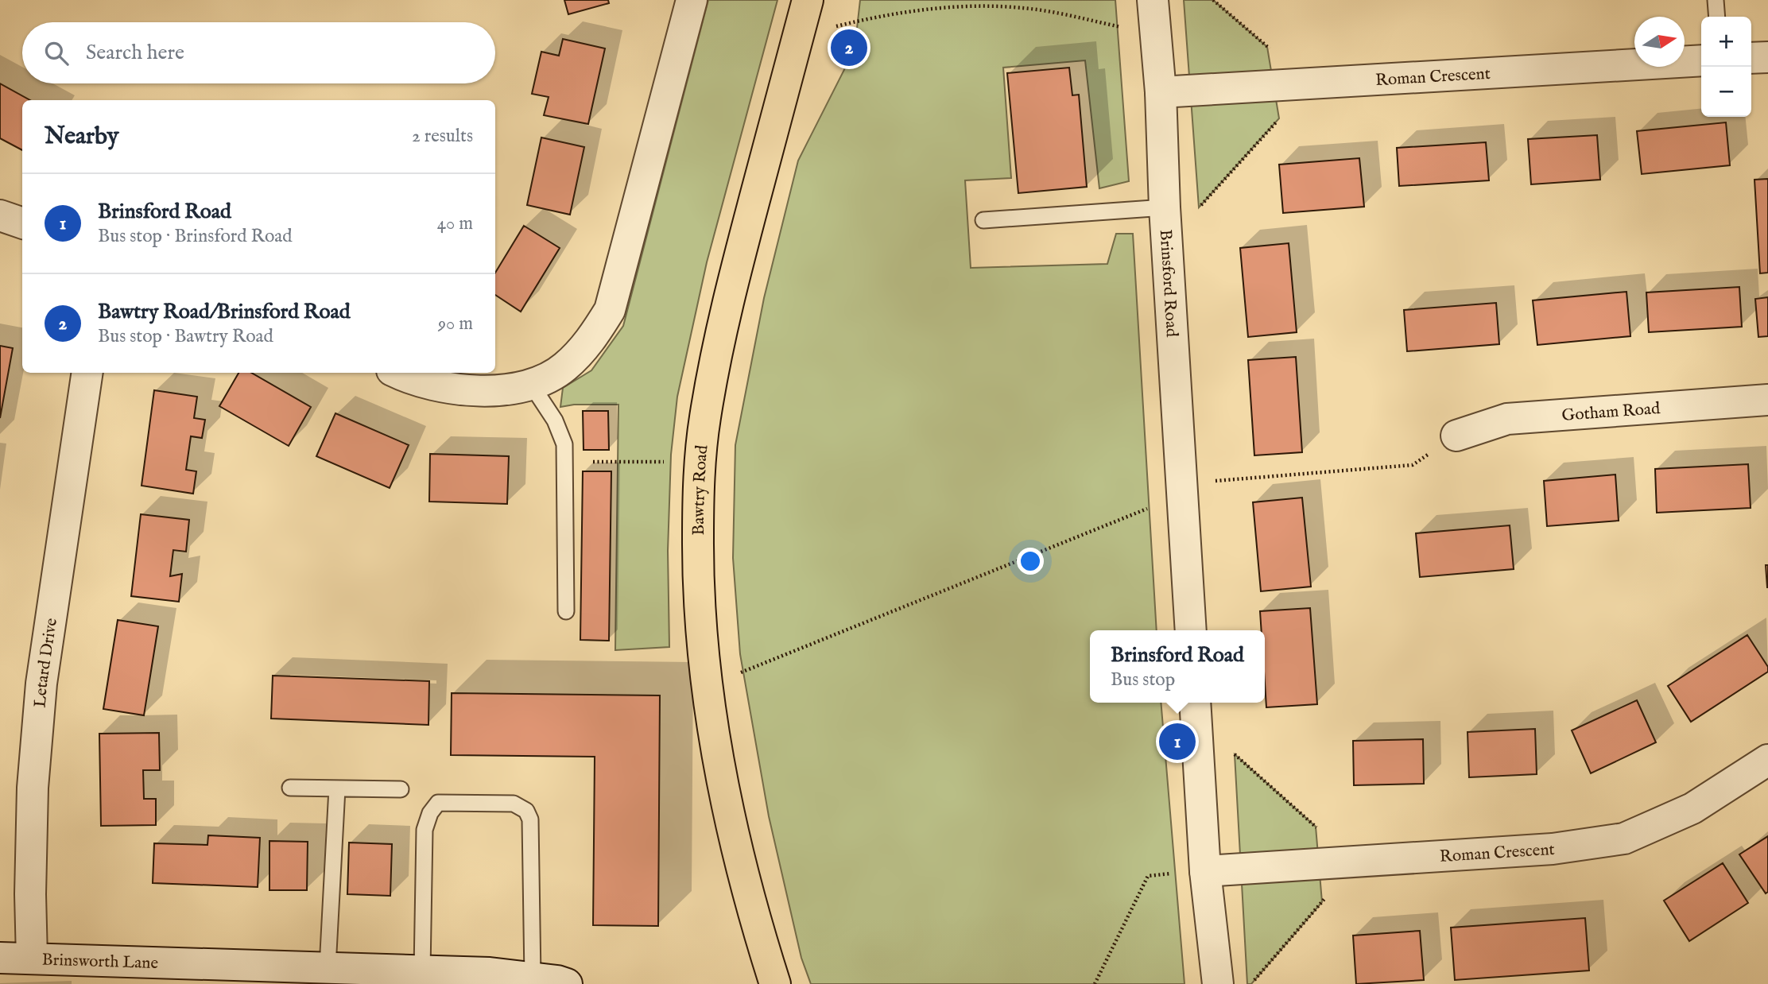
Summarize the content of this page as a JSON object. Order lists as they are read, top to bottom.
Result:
{
  "streets": {
    "main road": ["Bawtry Road"],
    "street": [
      "Roman Crescent",
      "Brinsford Road",
      "Gotham Road",
      "Letard Drive",
      "Brinsworth Lane"
    ]
  },
  "crossings": [
    ["Roman Crescent", "Brinsford Road"],
    ["Letard Drive", "Brinsworth Lane"]
  ],
  "north": "right",
  "page": {
    "map_buttons": ["+", "−"],
    "search": "Search here",
    "pins": ["2", "1"],
    "heading": ["Nearby", "2 results"],
    "list": [
      {
        "mark": "1",
        "name": "Brinsford Road",
        "note": "Bus stop · Brinsford Road",
        "value": "40 m"
      },
      {
        "mark": "2",
        "name": "Bawtry Road/Brinsford Road",
        "note": "Bus stop · Bawtry Road",
        "value": "90 m"
      }
    ],
    "popup": ["Brinsford Road", "Bus stop"]
  }
}
